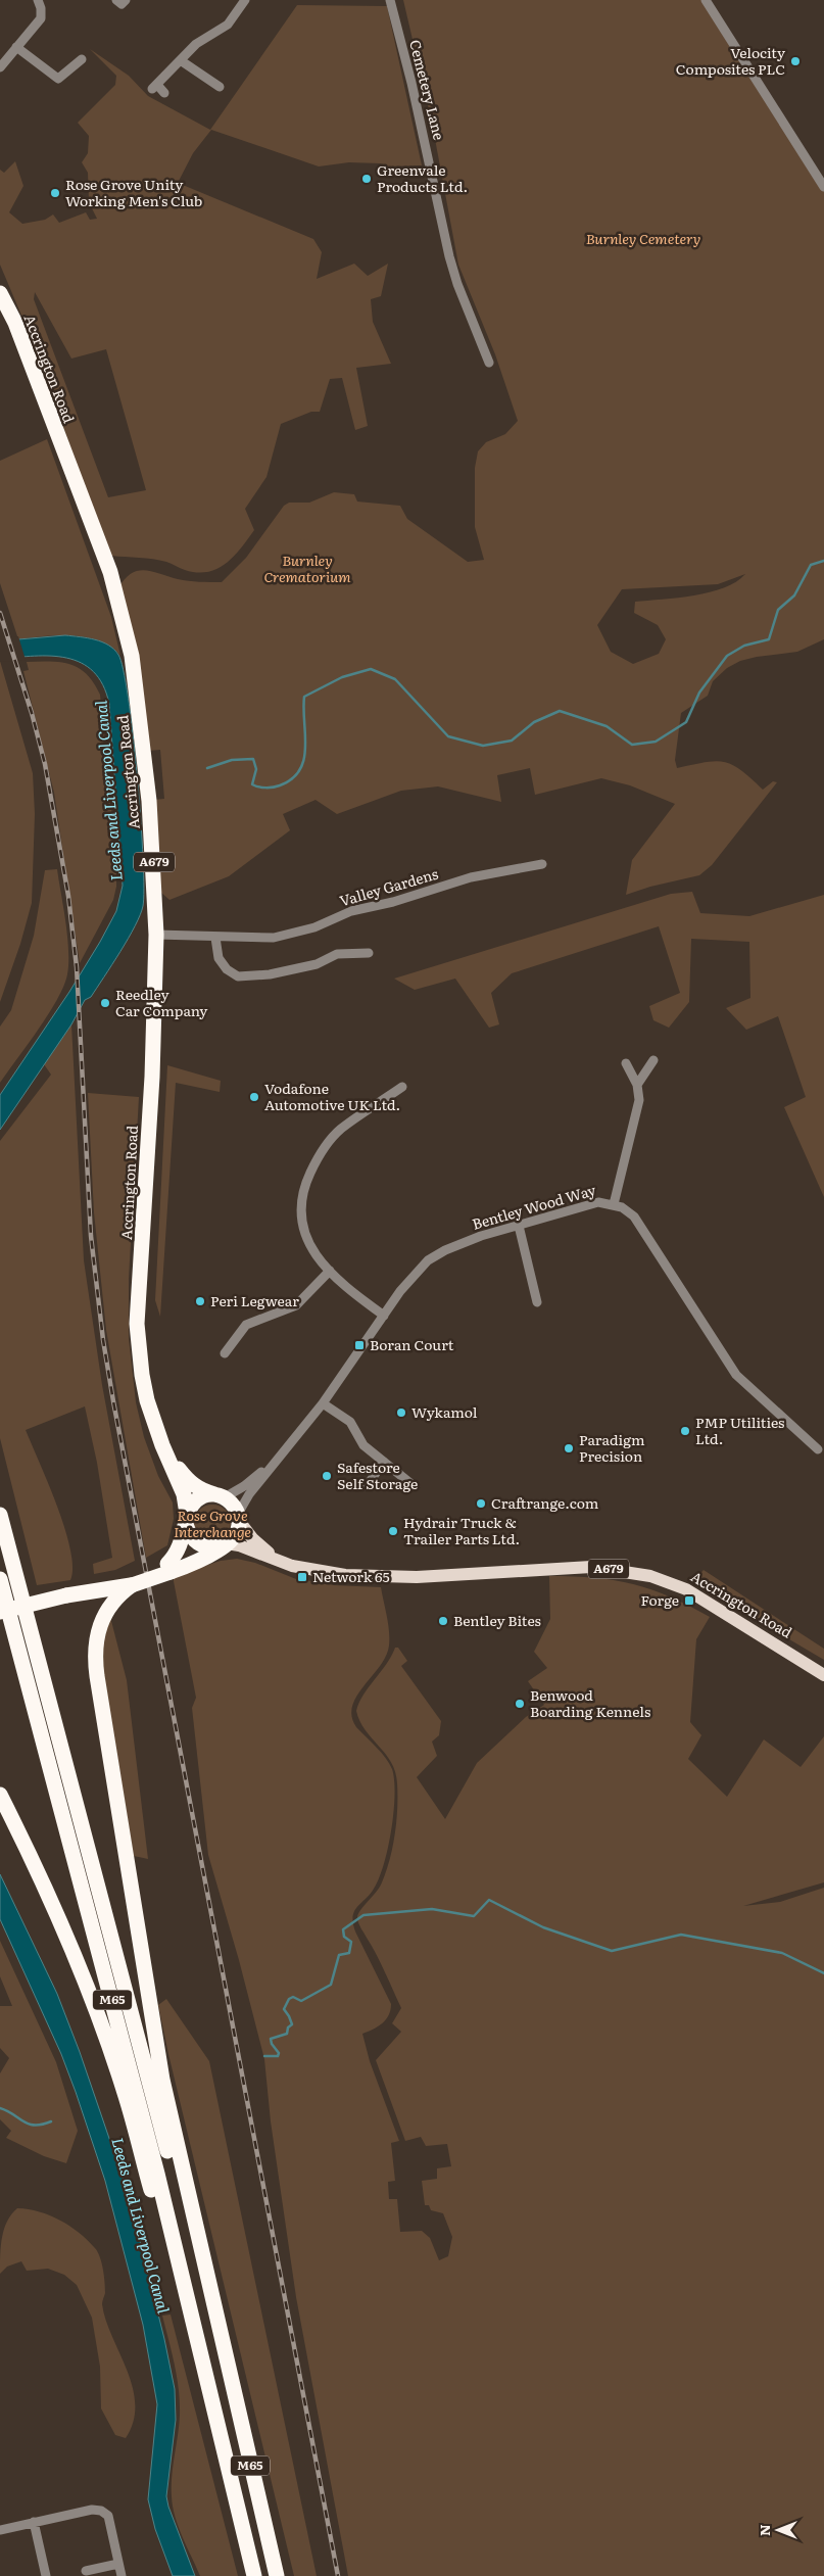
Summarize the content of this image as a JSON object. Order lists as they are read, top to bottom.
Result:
{
  "streets": {
    "highway": ["Accrington Road", "A679", "M65"],
    "street": ["Cemetery Lane", "Valley Gardens", "Bentley Wood Way"]
  },
  "crossings": [
    ["Accrington Road", "A679"],
    ["Accrington Road", "Valley Gardens"],
    ["Accrington Road", "Bentley Wood Way"],
    ["A679", "Bentley Wood Way"]
  ],
  "water": ["Leeds and Liverpool Canal"],
  "parks": ["Burnley Cemetery", "Burnley Crematorium", "Rose Grove Interchange"],
  "places": {
    "other": [
      "Velocity Composites PLC",
      "Greenvale Products Ltd.",
      "Rose Grove Unity Working Men's Club",
      "Reedley Car Company",
      "Vodafone Automotive UK Ltd.",
      "Peri Legwear",
      "Wykamol",
      "PMP Utilities Ltd.",
      "Paradigm Precision",
      "Safestore Self Storage",
      "Craftrange.com",
      "Hydrair Truck & Trailer Parts Ltd.",
      "Bentley Bites",
      "Benwood Boarding Kennels"
    ],
    "transit": ["Boran Court", "Network 65", "Forge"]
  },
  "north": "left"
}
